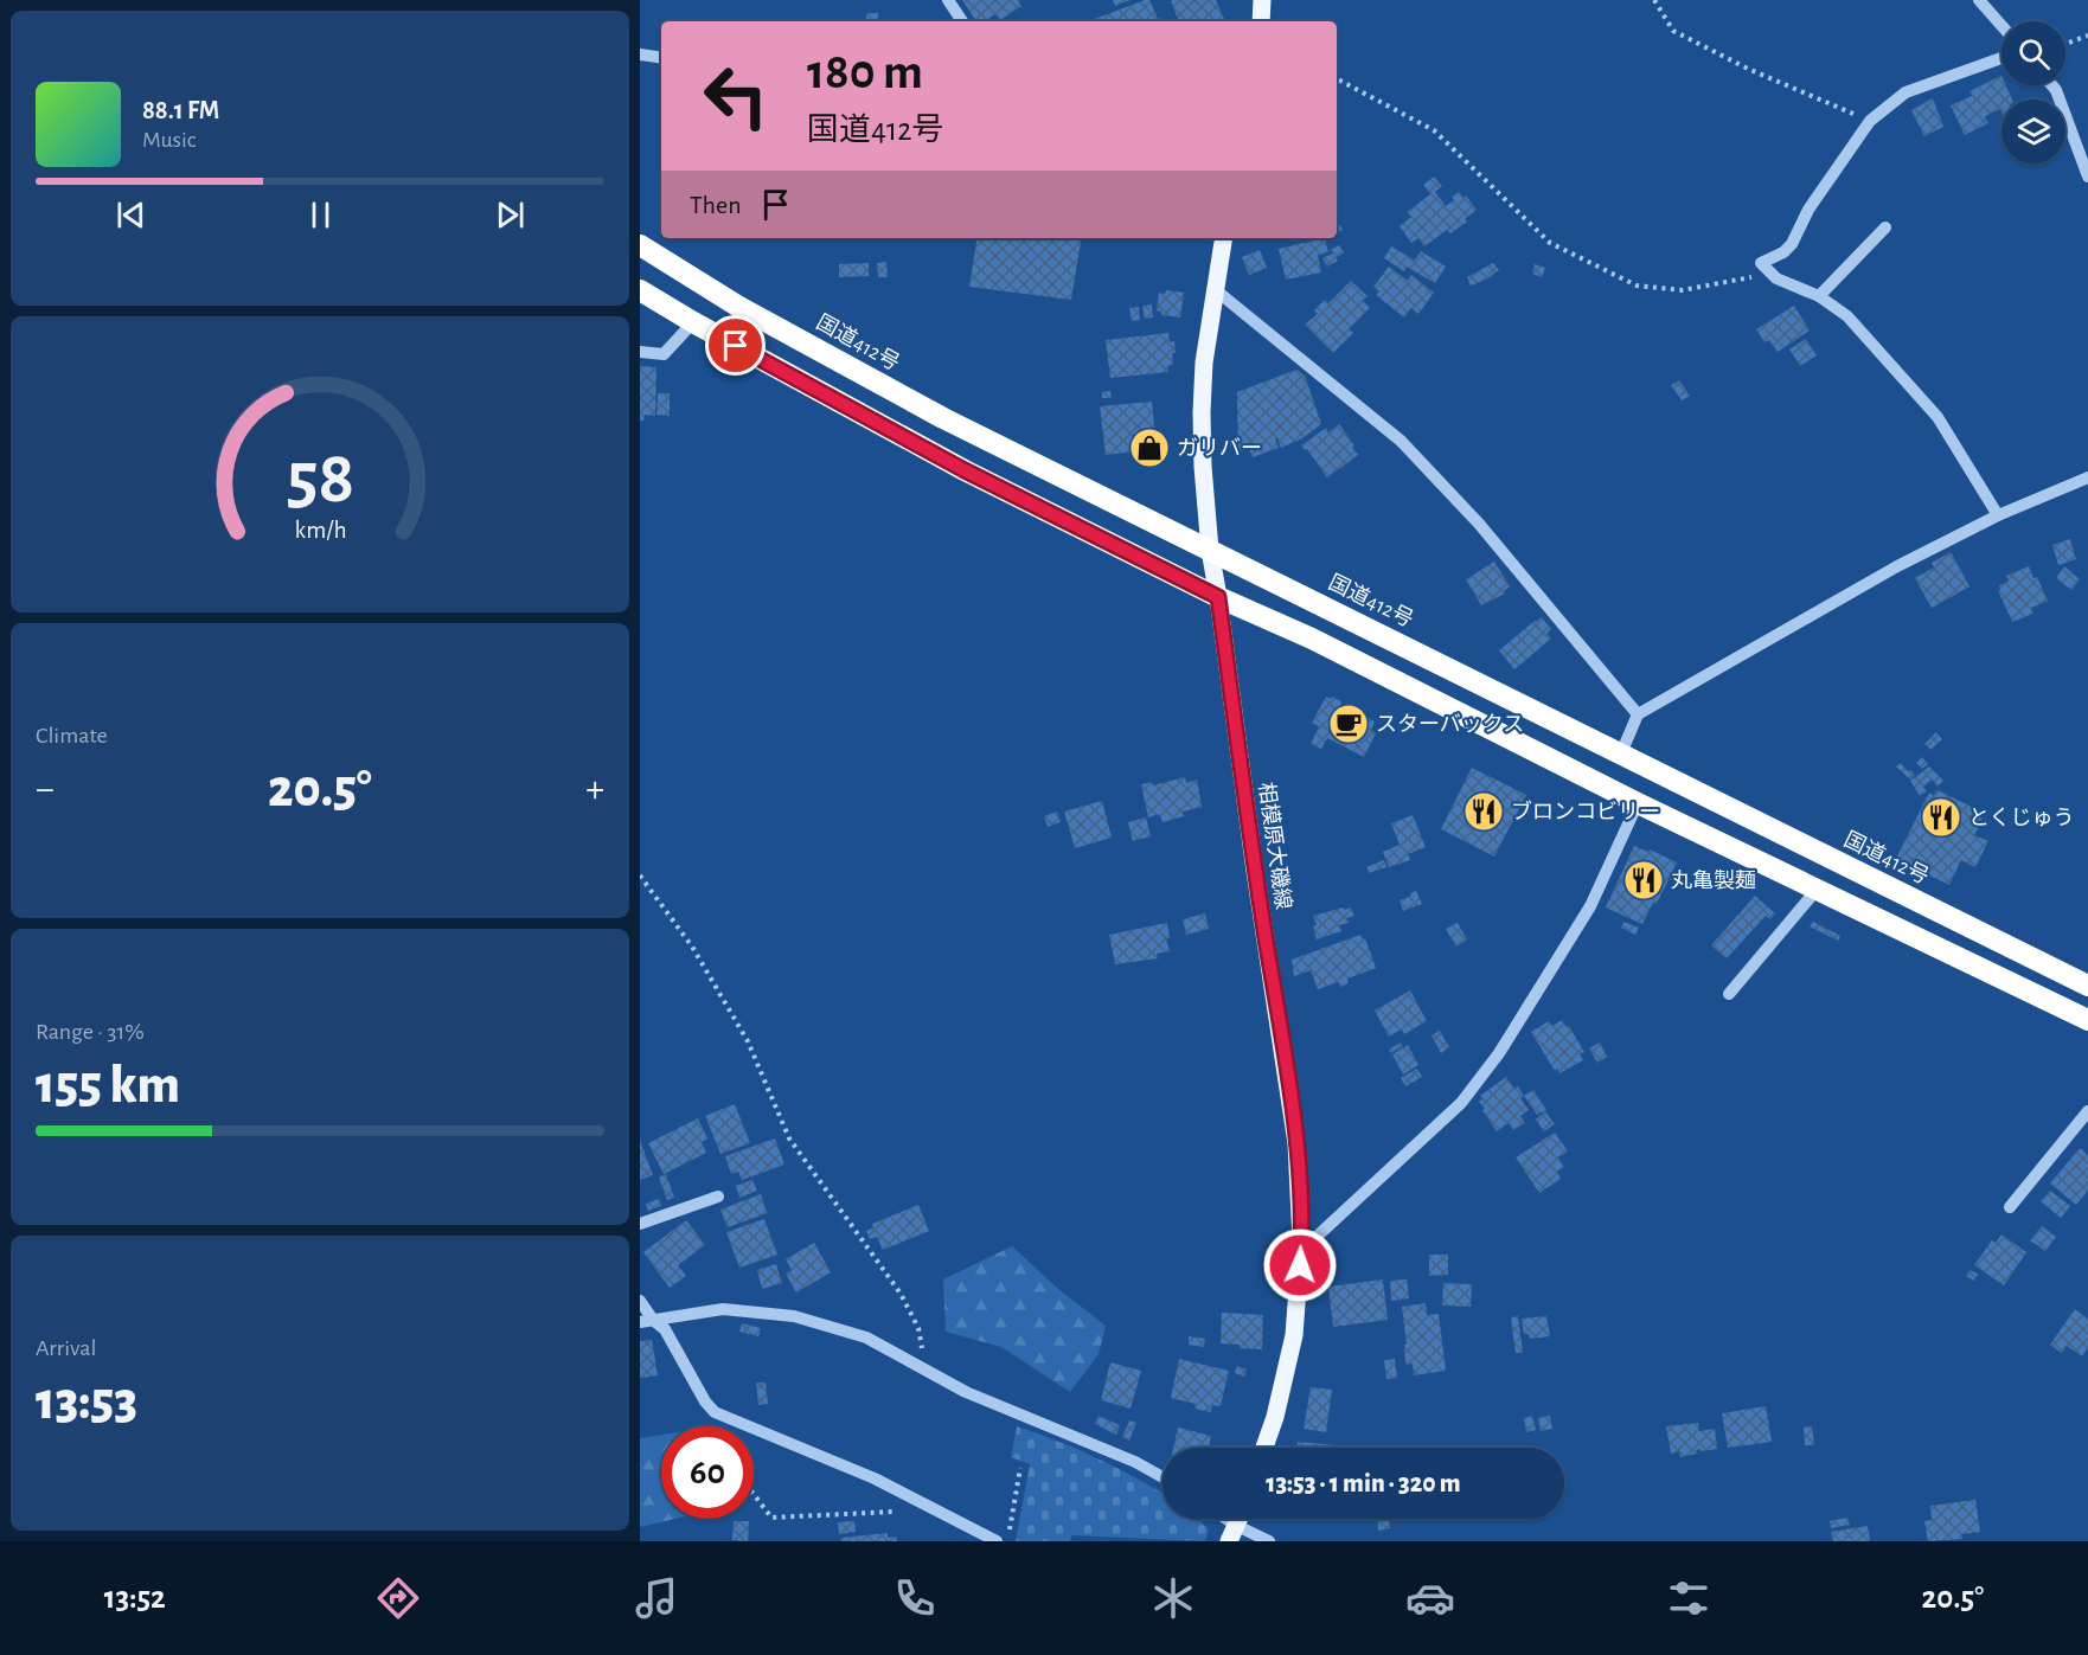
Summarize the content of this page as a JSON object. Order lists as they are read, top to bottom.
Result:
{
  "streets": {
    "highway": ["国道412号"],
    "main road": ["相模原大磯線"]
  },
  "crossings": [
    ["国道412号", "相模原大磯線"]
  ],
  "places": {
    "shop": ["ガリバー"],
    "cafe": ["スターバックス"],
    "restaurant": ["ブロンコビリー", "とくじゅう", "丸亀製麺"]
  },
  "page": {
    "turn": ["180 m", "国道412号"],
    "song": ["88.1 FM", "Music"],
    "then": "Then",
    "tile": [
      "Climate",
      ["Range · 31%", "155 km"],
      ["Arrival", "13:53"]
    ],
    "heat": ["−", "20.5°", "+"],
    "limit": "60",
    "trip": "13:53 · 1 min · 320 m",
    "tabs": ["13:52", "20.5°"],
    "gauge": ["58", "km/h"]
  }
}
